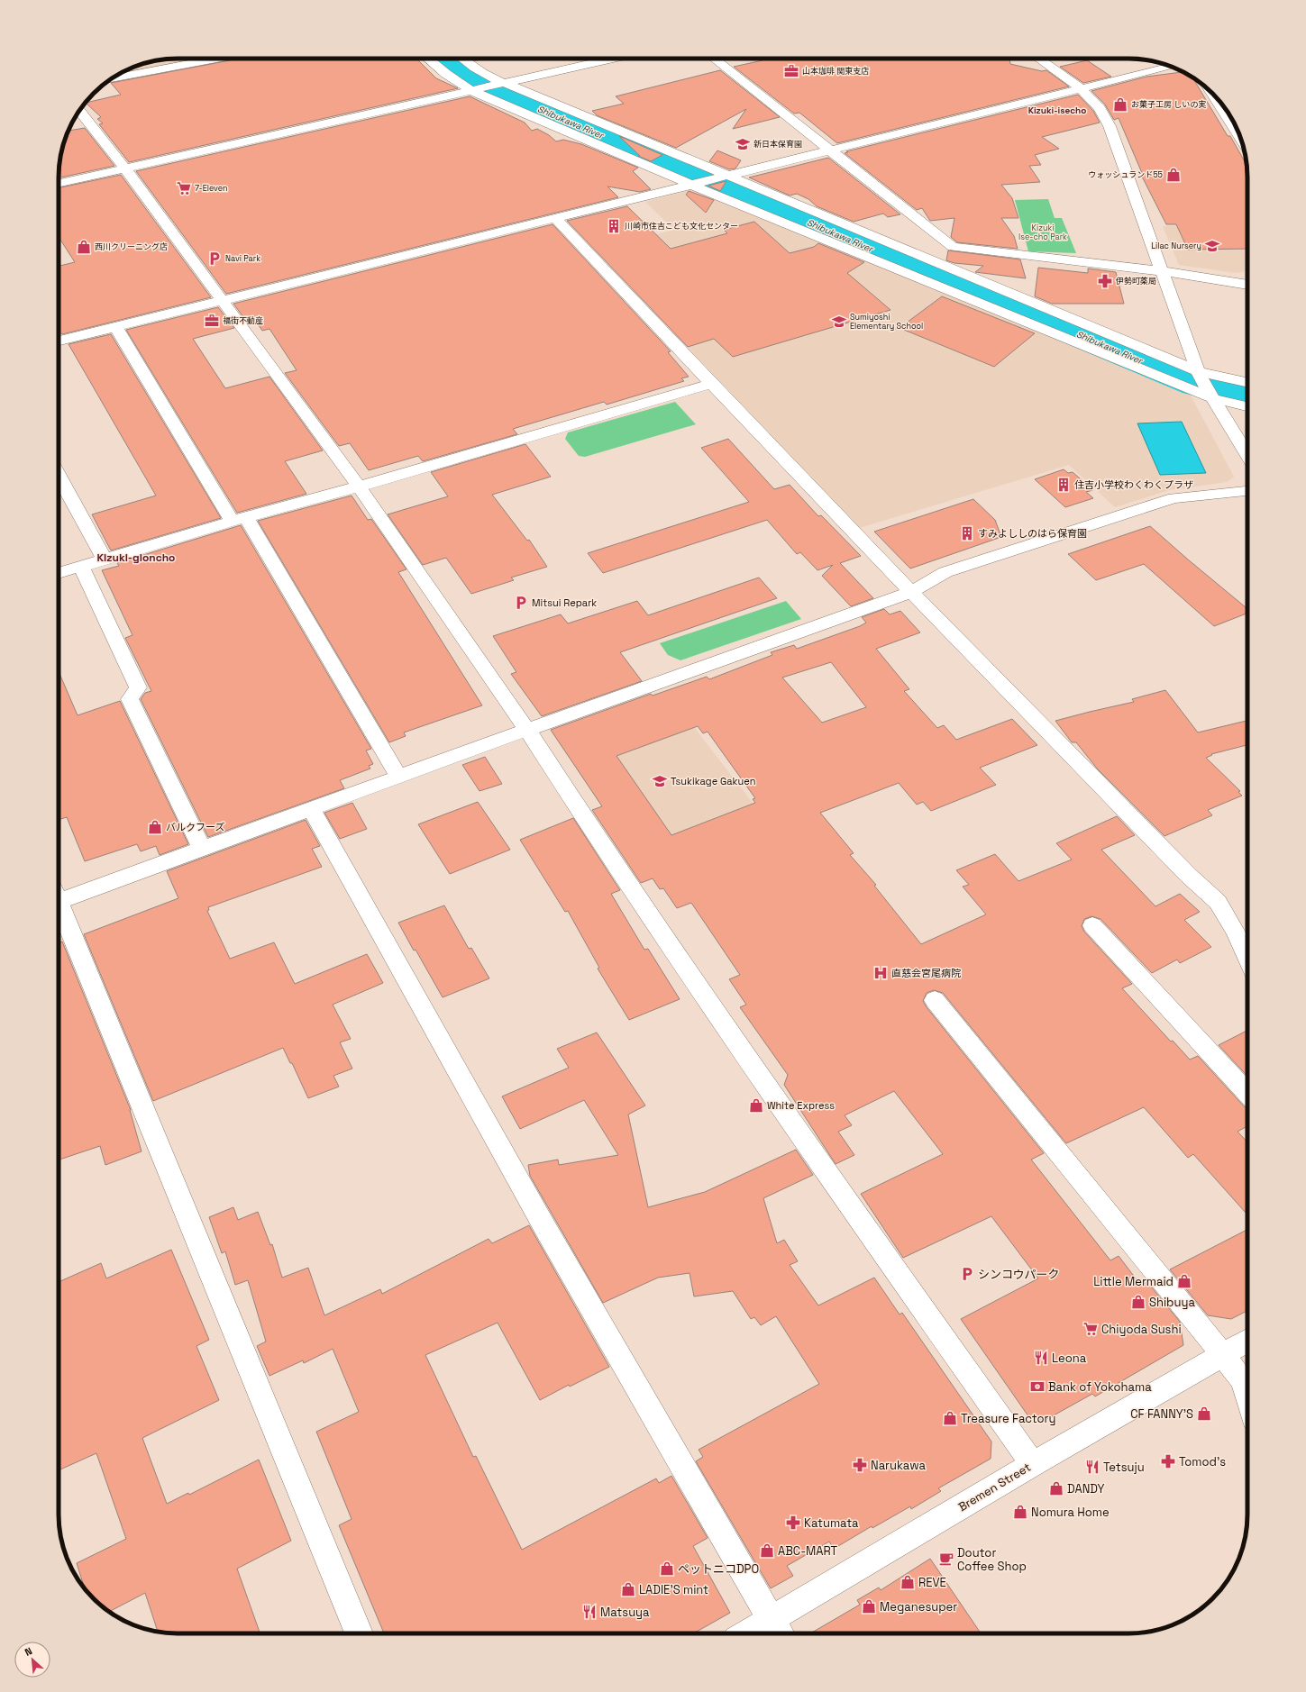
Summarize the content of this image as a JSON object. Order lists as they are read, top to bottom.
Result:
{
  "streets": {
    "street": ["Bremen Street"]
  },
  "districts": ["Kizuki-isecho", "Kizuki-gioncho"],
  "water": ["Shibukawa River"],
  "parks": ["Kizuki Ise-cho Park"],
  "places": {
    "office": ["山本珈琲 関東支店", "福街不動産"],
    "shop": [
      "お菓子工房 しいの実",
      "ウォッシュランド55",
      "西川クリーニング店",
      "バルクフーズ",
      "White Express",
      "Little Mermaid",
      "Shibuya",
      "CF FANNY'S",
      "Treasure Factory",
      "DANDY",
      "Nomura Home",
      "ABC-MART",
      "ペットニコDPO",
      "REVE",
      "LADIE'S mint",
      "Meganesuper"
    ],
    "school or university": [
      "新日本保育園",
      "Lilac Nursery",
      "Sumiyoshi Elementary School",
      "Tsukikage Gakuen"
    ],
    "supermarket": ["7-Eleven", "Chiyoda Sushi"],
    "building": ["川崎市住吉こども文化センター", "住吉小学校わくわくプラザ", "すみよししのはら保育園"],
    "parking": ["Navi Park", "Mitsui Repark", "シンコウパーク"],
    "pharmacy": [
      "伊勢町薬局",
      "Tomod's",
      "Narukawa",
      "Katumata"
    ],
    "hospital": ["直慈会宮尾病院"],
    "restaurant": ["Leona", "Tetsuju", "Matsuya"],
    "bank": ["Bank of Yokohama"],
    "cafe": ["Doutor Coffee Shop"]
  },
  "north": "top left"
}
